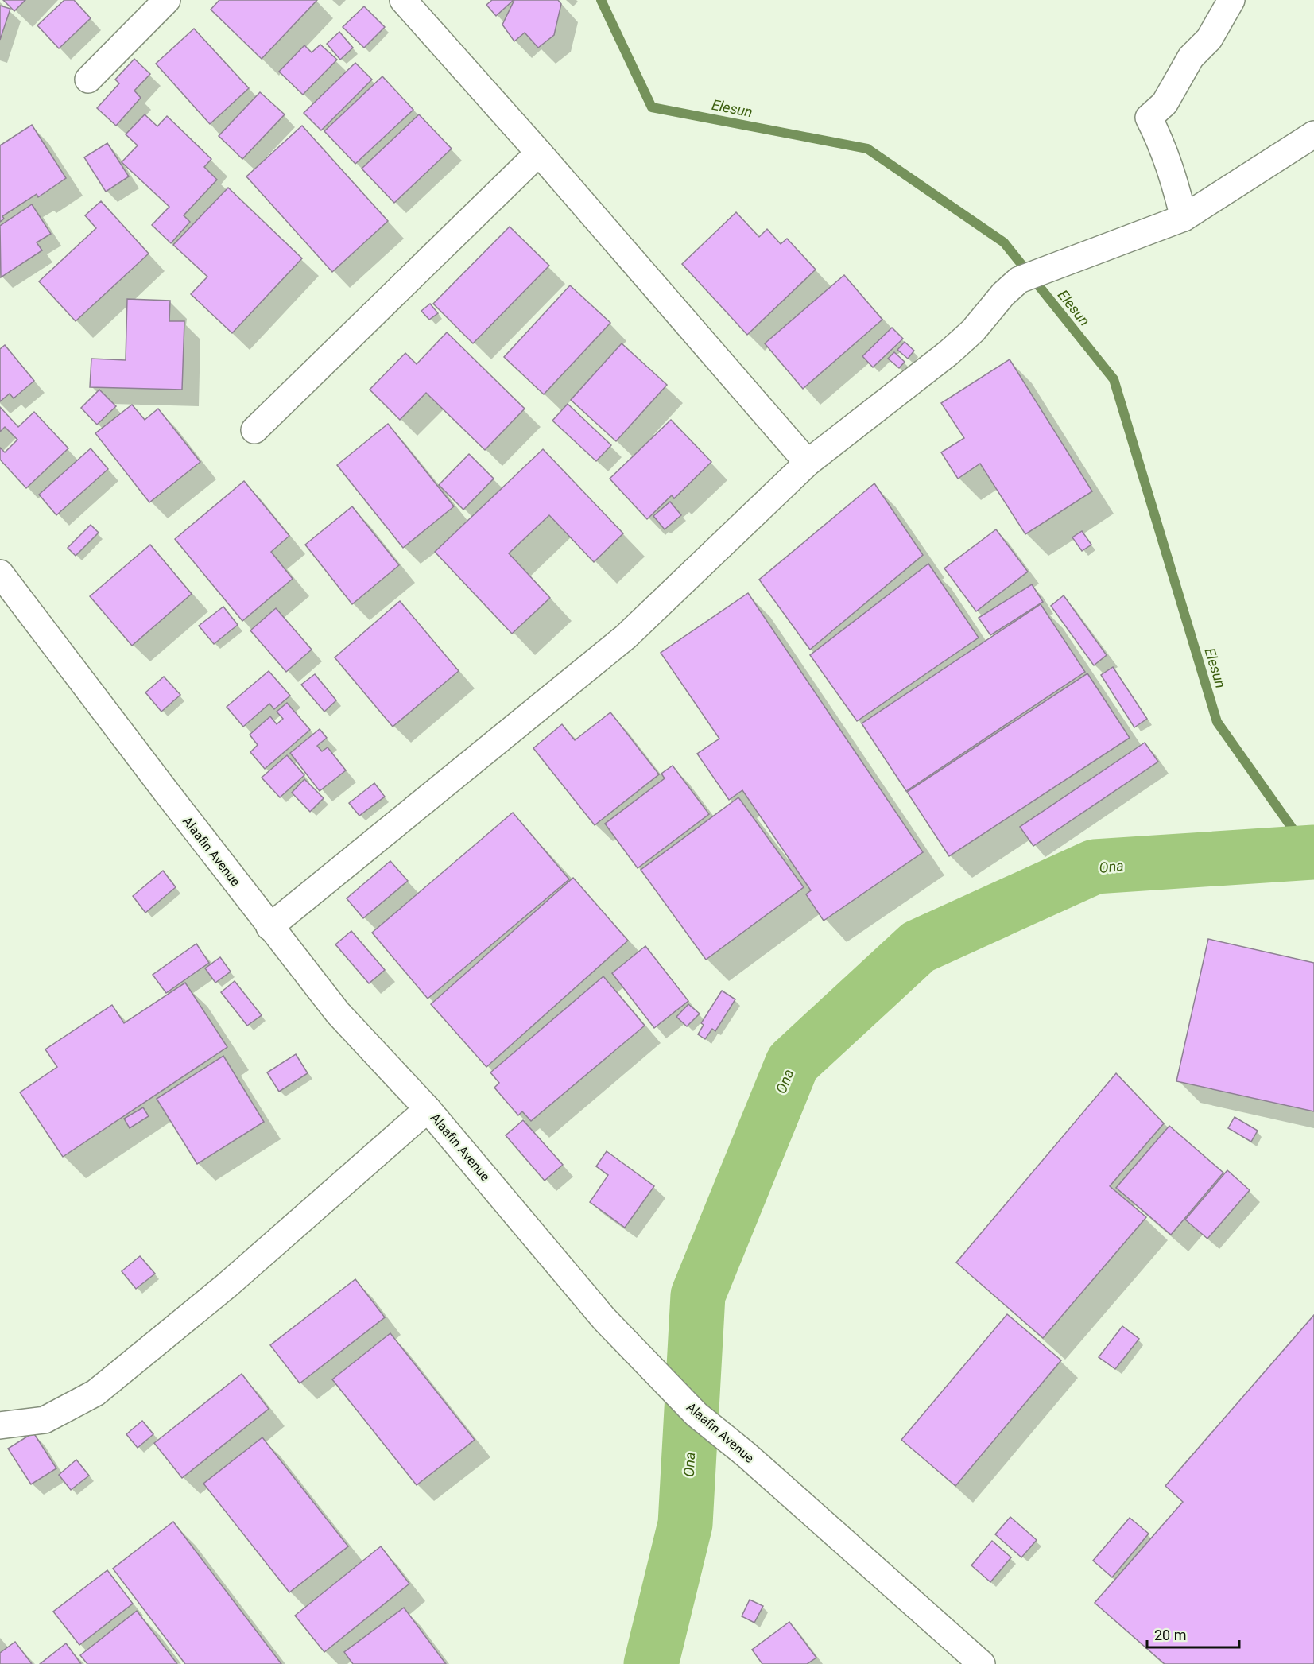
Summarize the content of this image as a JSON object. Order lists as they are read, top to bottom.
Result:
{
  "streets": {
    "street": ["Alaafin Avenue"]
  },
  "water": ["Elesun", "Ona"],
  "scale_bar": "20 m"
}
